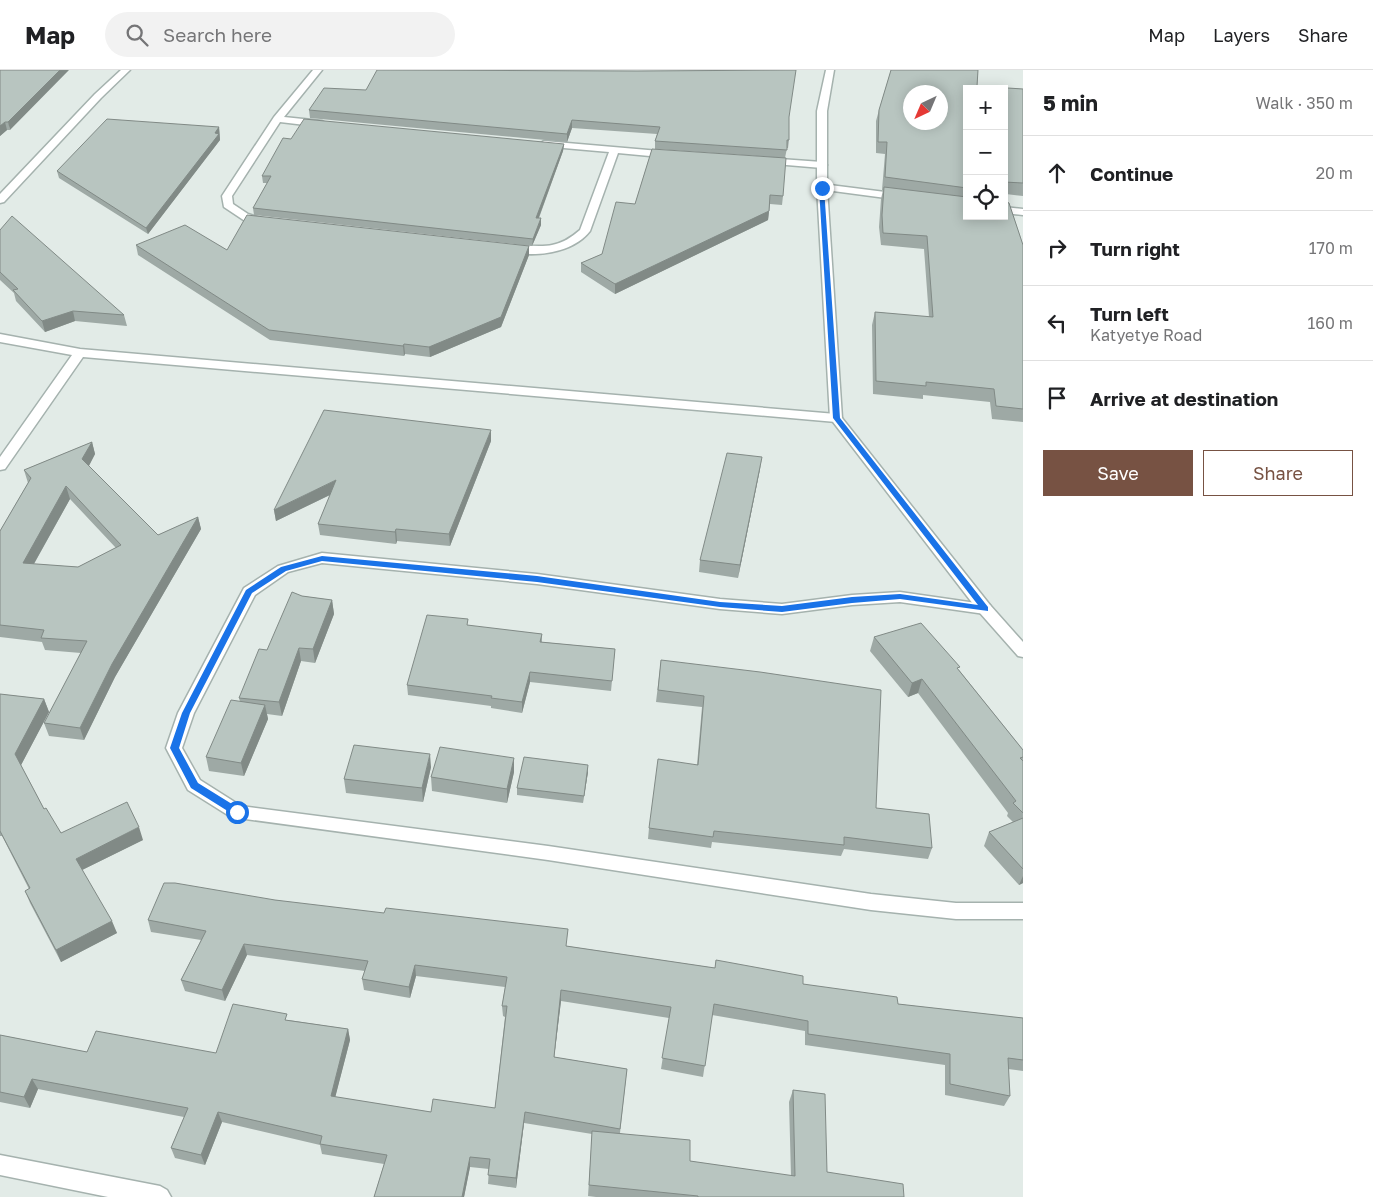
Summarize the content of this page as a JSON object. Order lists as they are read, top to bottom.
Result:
{
  "north": "bottom left",
  "page": {
    "header": "Map",
    "search": "Search here",
    "nav": ["Map", "Layers", "Share"],
    "heading": ["5 min", "Walk · 350 m"],
    "map_buttons": ["+", "−"],
    "list": [
      ["Continue", "20 m"],
      ["Turn right", "170 m"],
      ["Turn left", "Katyetye Road", "160 m"],
      "Arrive at destination"
    ],
    "buttons": ["Save", "Share"]
  }
}
